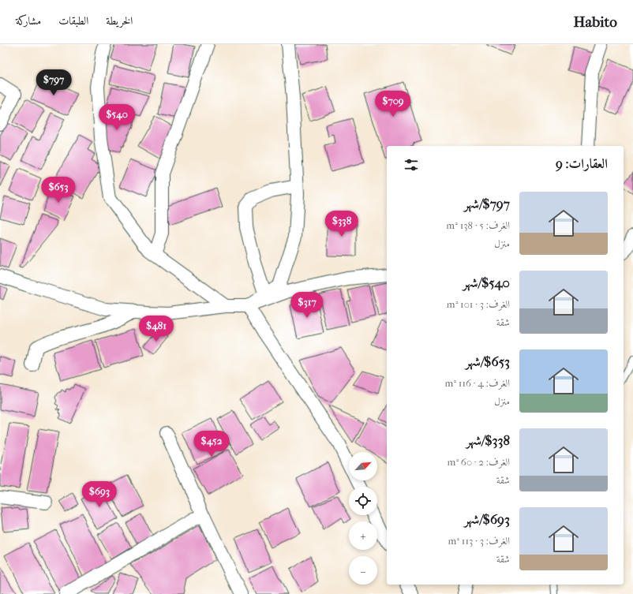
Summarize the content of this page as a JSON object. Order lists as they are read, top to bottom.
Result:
{
  "north": "top right",
  "page": {
    "header": "Habito",
    "nav": ["الخريطة", "الطبقات", "مشاركة"],
    "price": [
      "$797",
      "$709",
      "$540",
      "$653",
      "$338",
      "$317",
      "$481",
      "$452",
      "$693"
    ],
    "heading": "العقارات: 9",
    "list": [
      {
        "name": "$797/شهر",
        "note": "الغرف: 5 · 138 m² · منزل"
      },
      {
        "name": "$540/شهر",
        "note": "الغرف: 3 · 101 m² · شقة"
      },
      {
        "name": "$653/شهر",
        "note": "الغرف: 4 · 116 m² · منزل"
      },
      {
        "name": "$338/شهر",
        "note": "الغرف: 2 · 60 m² · شقة"
      },
      {
        "name": "$693/شهر",
        "note": "الغرف: 3 · 113 m² · شقة"
      }
    ],
    "map_buttons": ["+", "−"]
  }
}
